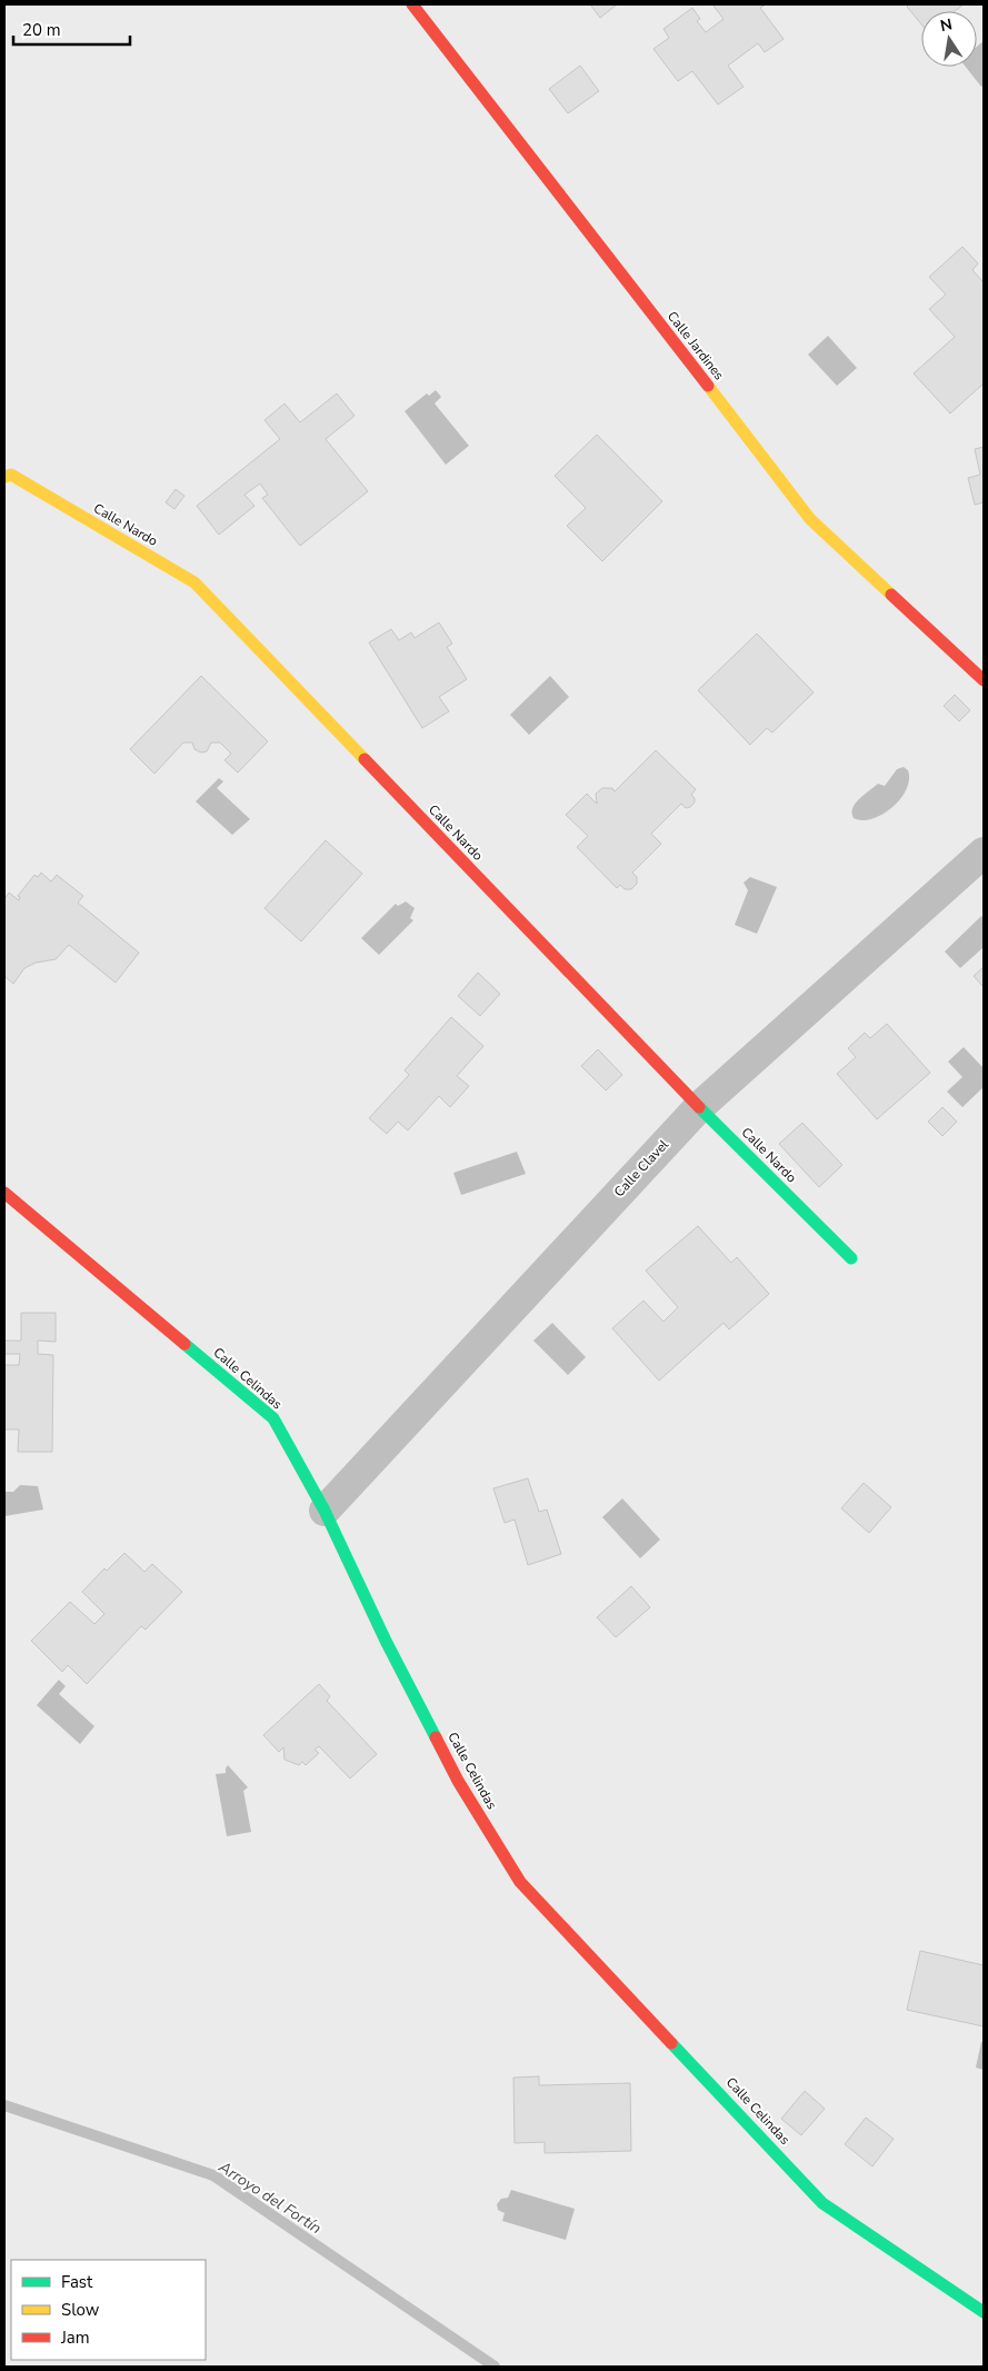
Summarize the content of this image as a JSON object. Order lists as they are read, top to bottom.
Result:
{
  "streets": {
    "street": [
      "Calle Jardines",
      "Calle Nardo",
      "Calle Clavel",
      "Calle Celindas"
    ]
  },
  "crossings": [
    ["Calle Nardo", "Calle Clavel"],
    ["Calle Clavel", "Calle Celindas"]
  ],
  "water": ["Arroyo del Fortín"],
  "legend": ["Fast", "Slow", "Jam"],
  "scale_bar": "20 m",
  "north": "top"
}
